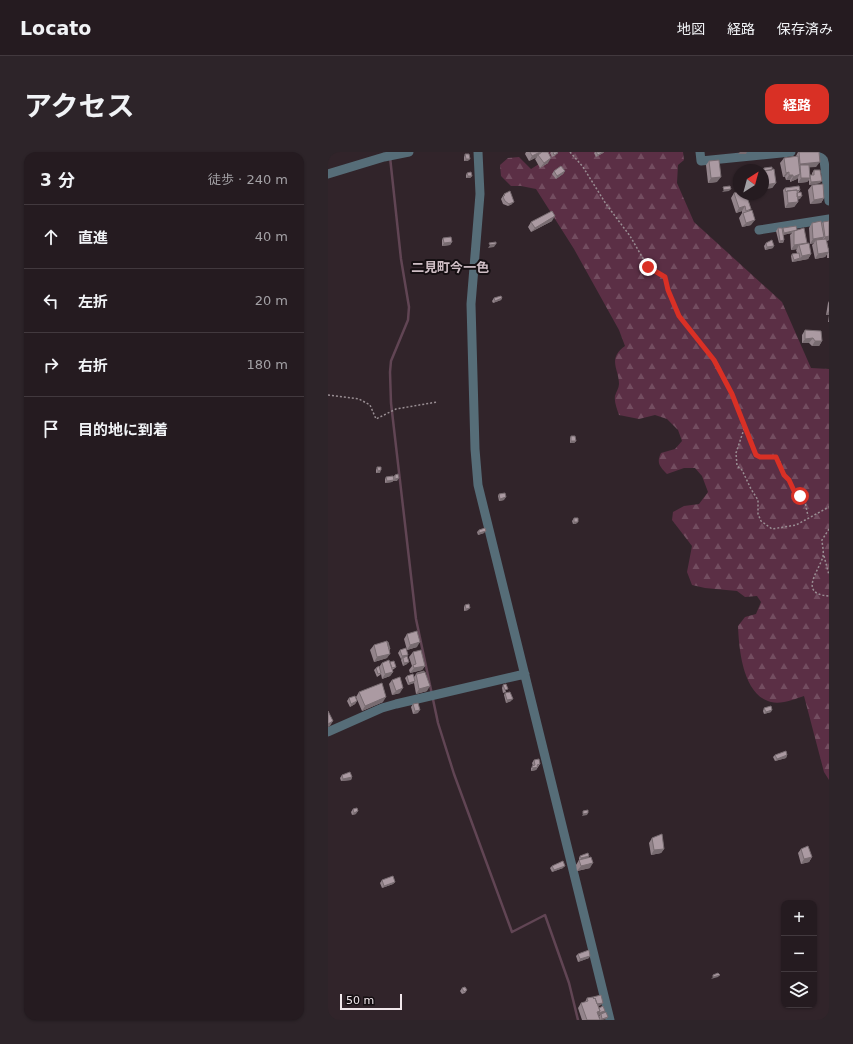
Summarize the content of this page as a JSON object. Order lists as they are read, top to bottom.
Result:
{
  "districts": ["二見町今一色"],
  "scale_bar": "50 m",
  "north": "top right",
  "page": {
    "header": "Locato",
    "nav": ["地図", "経路", "保存済み"],
    "title": "アクセス",
    "buttons": "経路",
    "heading": ["3 分", "徒歩 · 240 m"],
    "list": [
      ["直進", "40 m"],
      ["左折", "20 m"],
      ["右折", "180 m"],
      "目的地に到着"
    ],
    "map_buttons": ["+", "−"],
    "scale": "50 m"
  }
}
